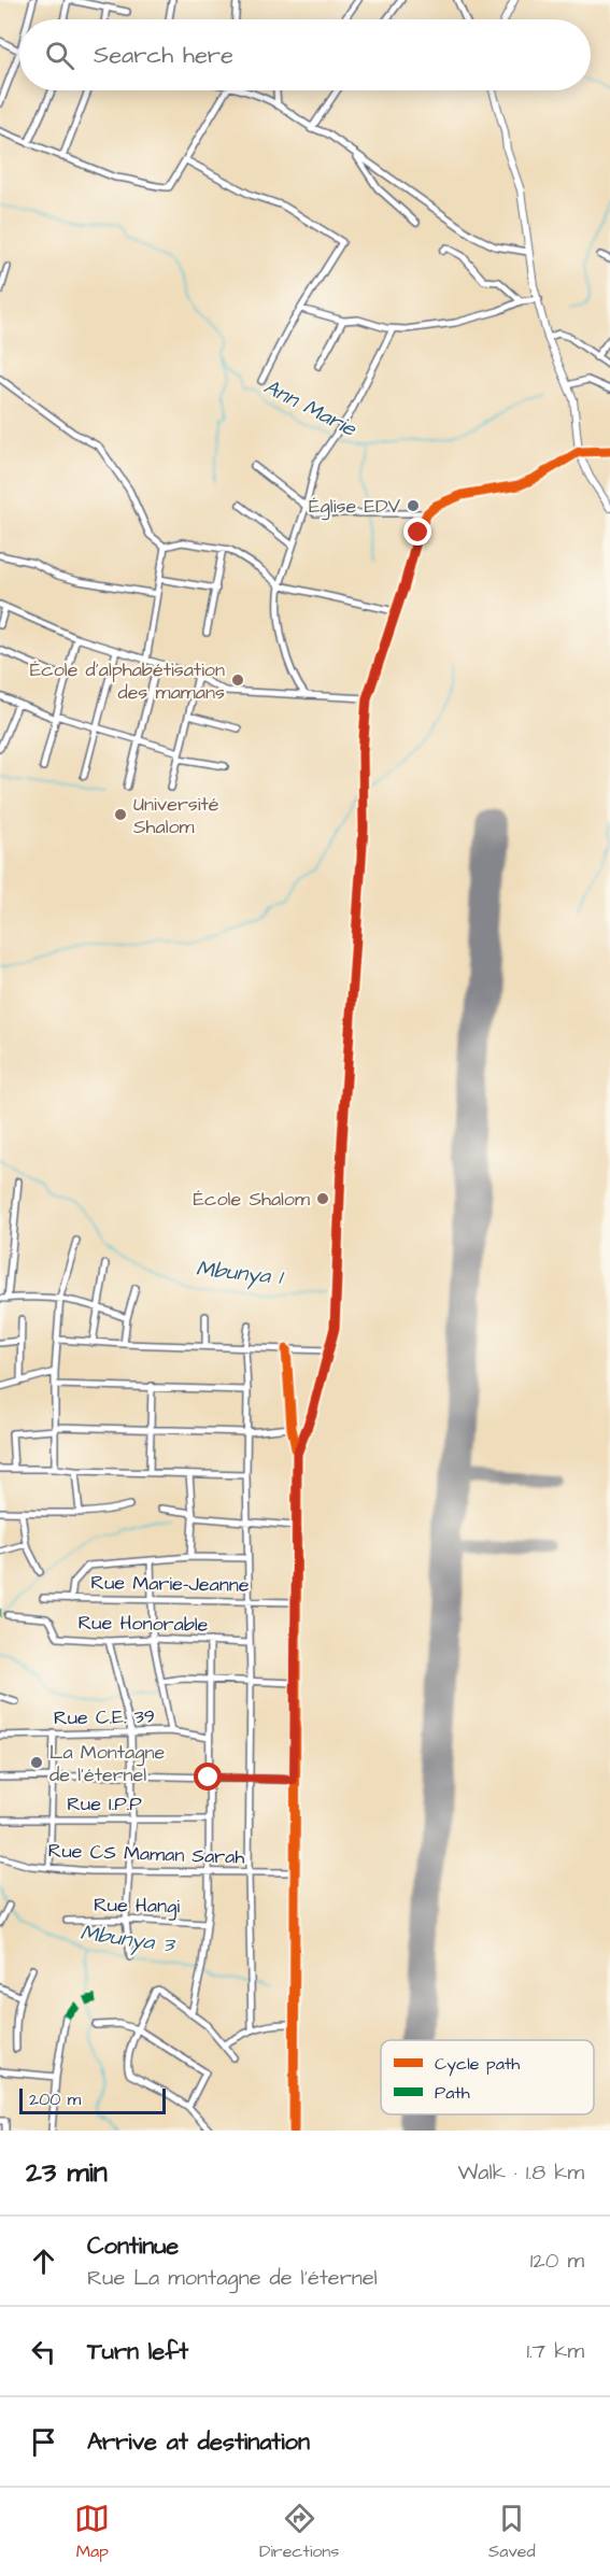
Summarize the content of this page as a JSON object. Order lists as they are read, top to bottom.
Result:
{
  "streets": {
    "street": [
      "Rue Marie-Jeanne",
      "Rue Honorable",
      "Rue C.E. 39",
      "Rue I.P.P",
      "Rue CS Maman Sarah",
      "Rue Hangi"
    ]
  },
  "water": ["Ann Marie", "Mbunya 1", "Mbunya 3"],
  "places": [
    "Église EDV",
    "École d'alphabétisation des mamans",
    "Université Shalom",
    "École Shalom",
    "La Montagne de l'éternel"
  ],
  "legend": ["Cycle path", "Path"],
  "scale_bar": "200 m",
  "page": {
    "search": "Search here",
    "scale": "200 m",
    "heading": ["23 min", "Walk · 1.8 km"],
    "list": [
      ["Continue", "Rue La montagne de l'éternel", "120 m"],
      ["Turn left", "1.7 km"],
      "Arrive at destination"
    ],
    "nav": ["Map", "Directions", "Saved"]
  }
}
